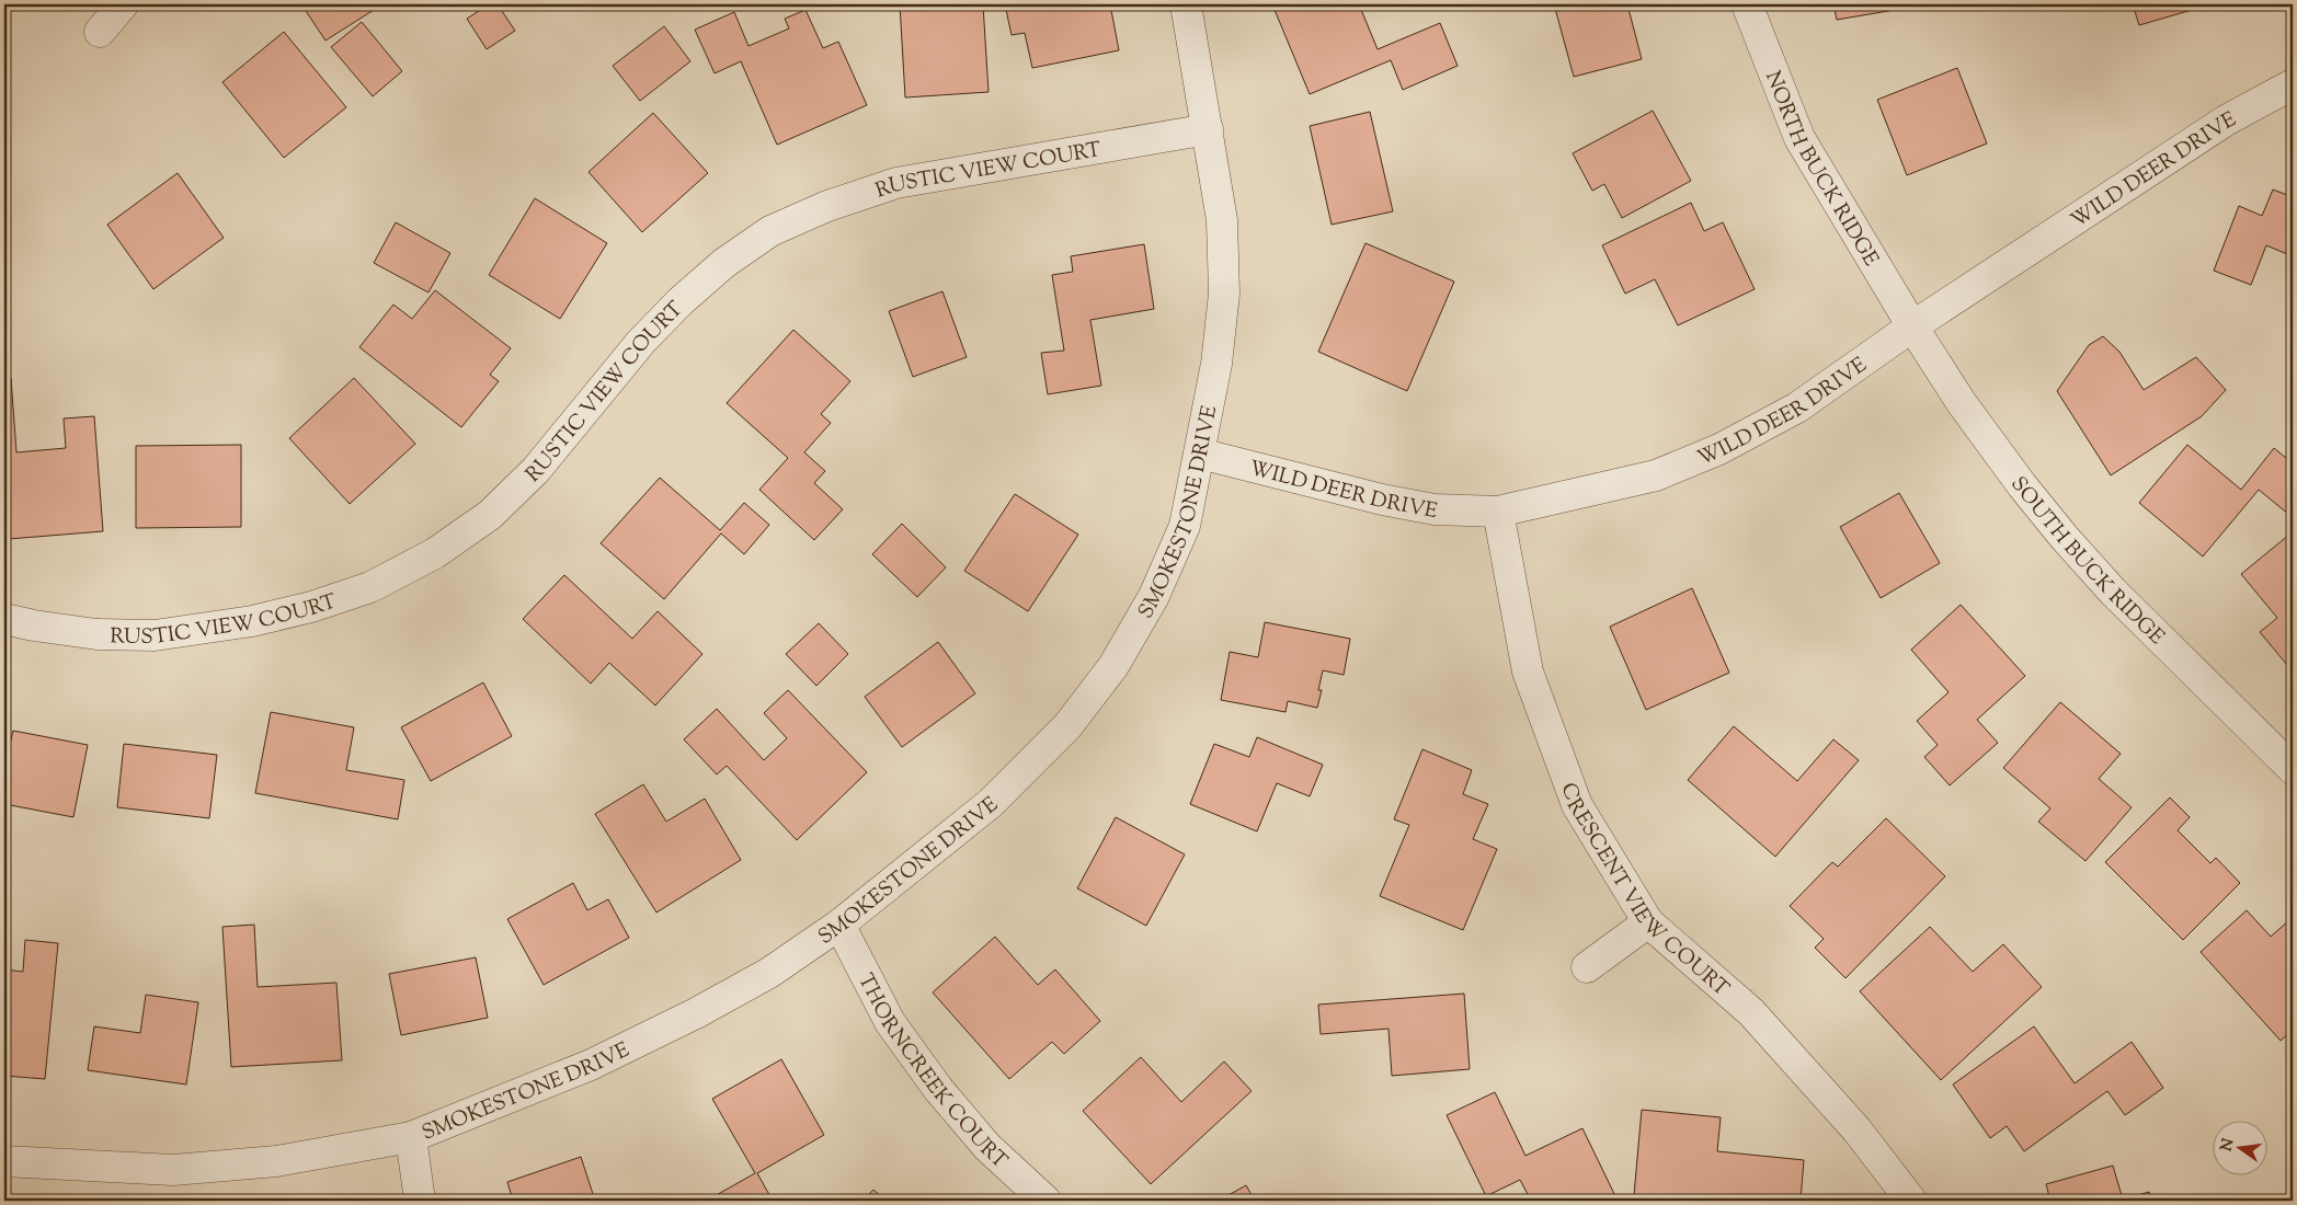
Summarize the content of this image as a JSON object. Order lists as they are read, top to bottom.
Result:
{
  "streets": {
    "street": [
      "NORTH BUCK RIDGE",
      "WILD DEER DRIVE",
      "RUSTIC VIEW COURT",
      "SMOKESTONE DRIVE",
      "SOUTH BUCK RIDGE",
      "CRESCENT VIEW COURT",
      "THORNCREEK COURT"
    ]
  },
  "crossings": [
    ["NORTH BUCK RIDGE", "WILD DEER DRIVE"],
    ["NORTH BUCK RIDGE", "SOUTH BUCK RIDGE"],
    ["WILD DEER DRIVE", "SMOKESTONE DRIVE"],
    ["WILD DEER DRIVE", "SOUTH BUCK RIDGE"],
    ["WILD DEER DRIVE", "CRESCENT VIEW COURT"],
    ["RUSTIC VIEW COURT", "SMOKESTONE DRIVE"],
    ["SMOKESTONE DRIVE", "THORNCREEK COURT"]
  ],
  "north": "left"
}
